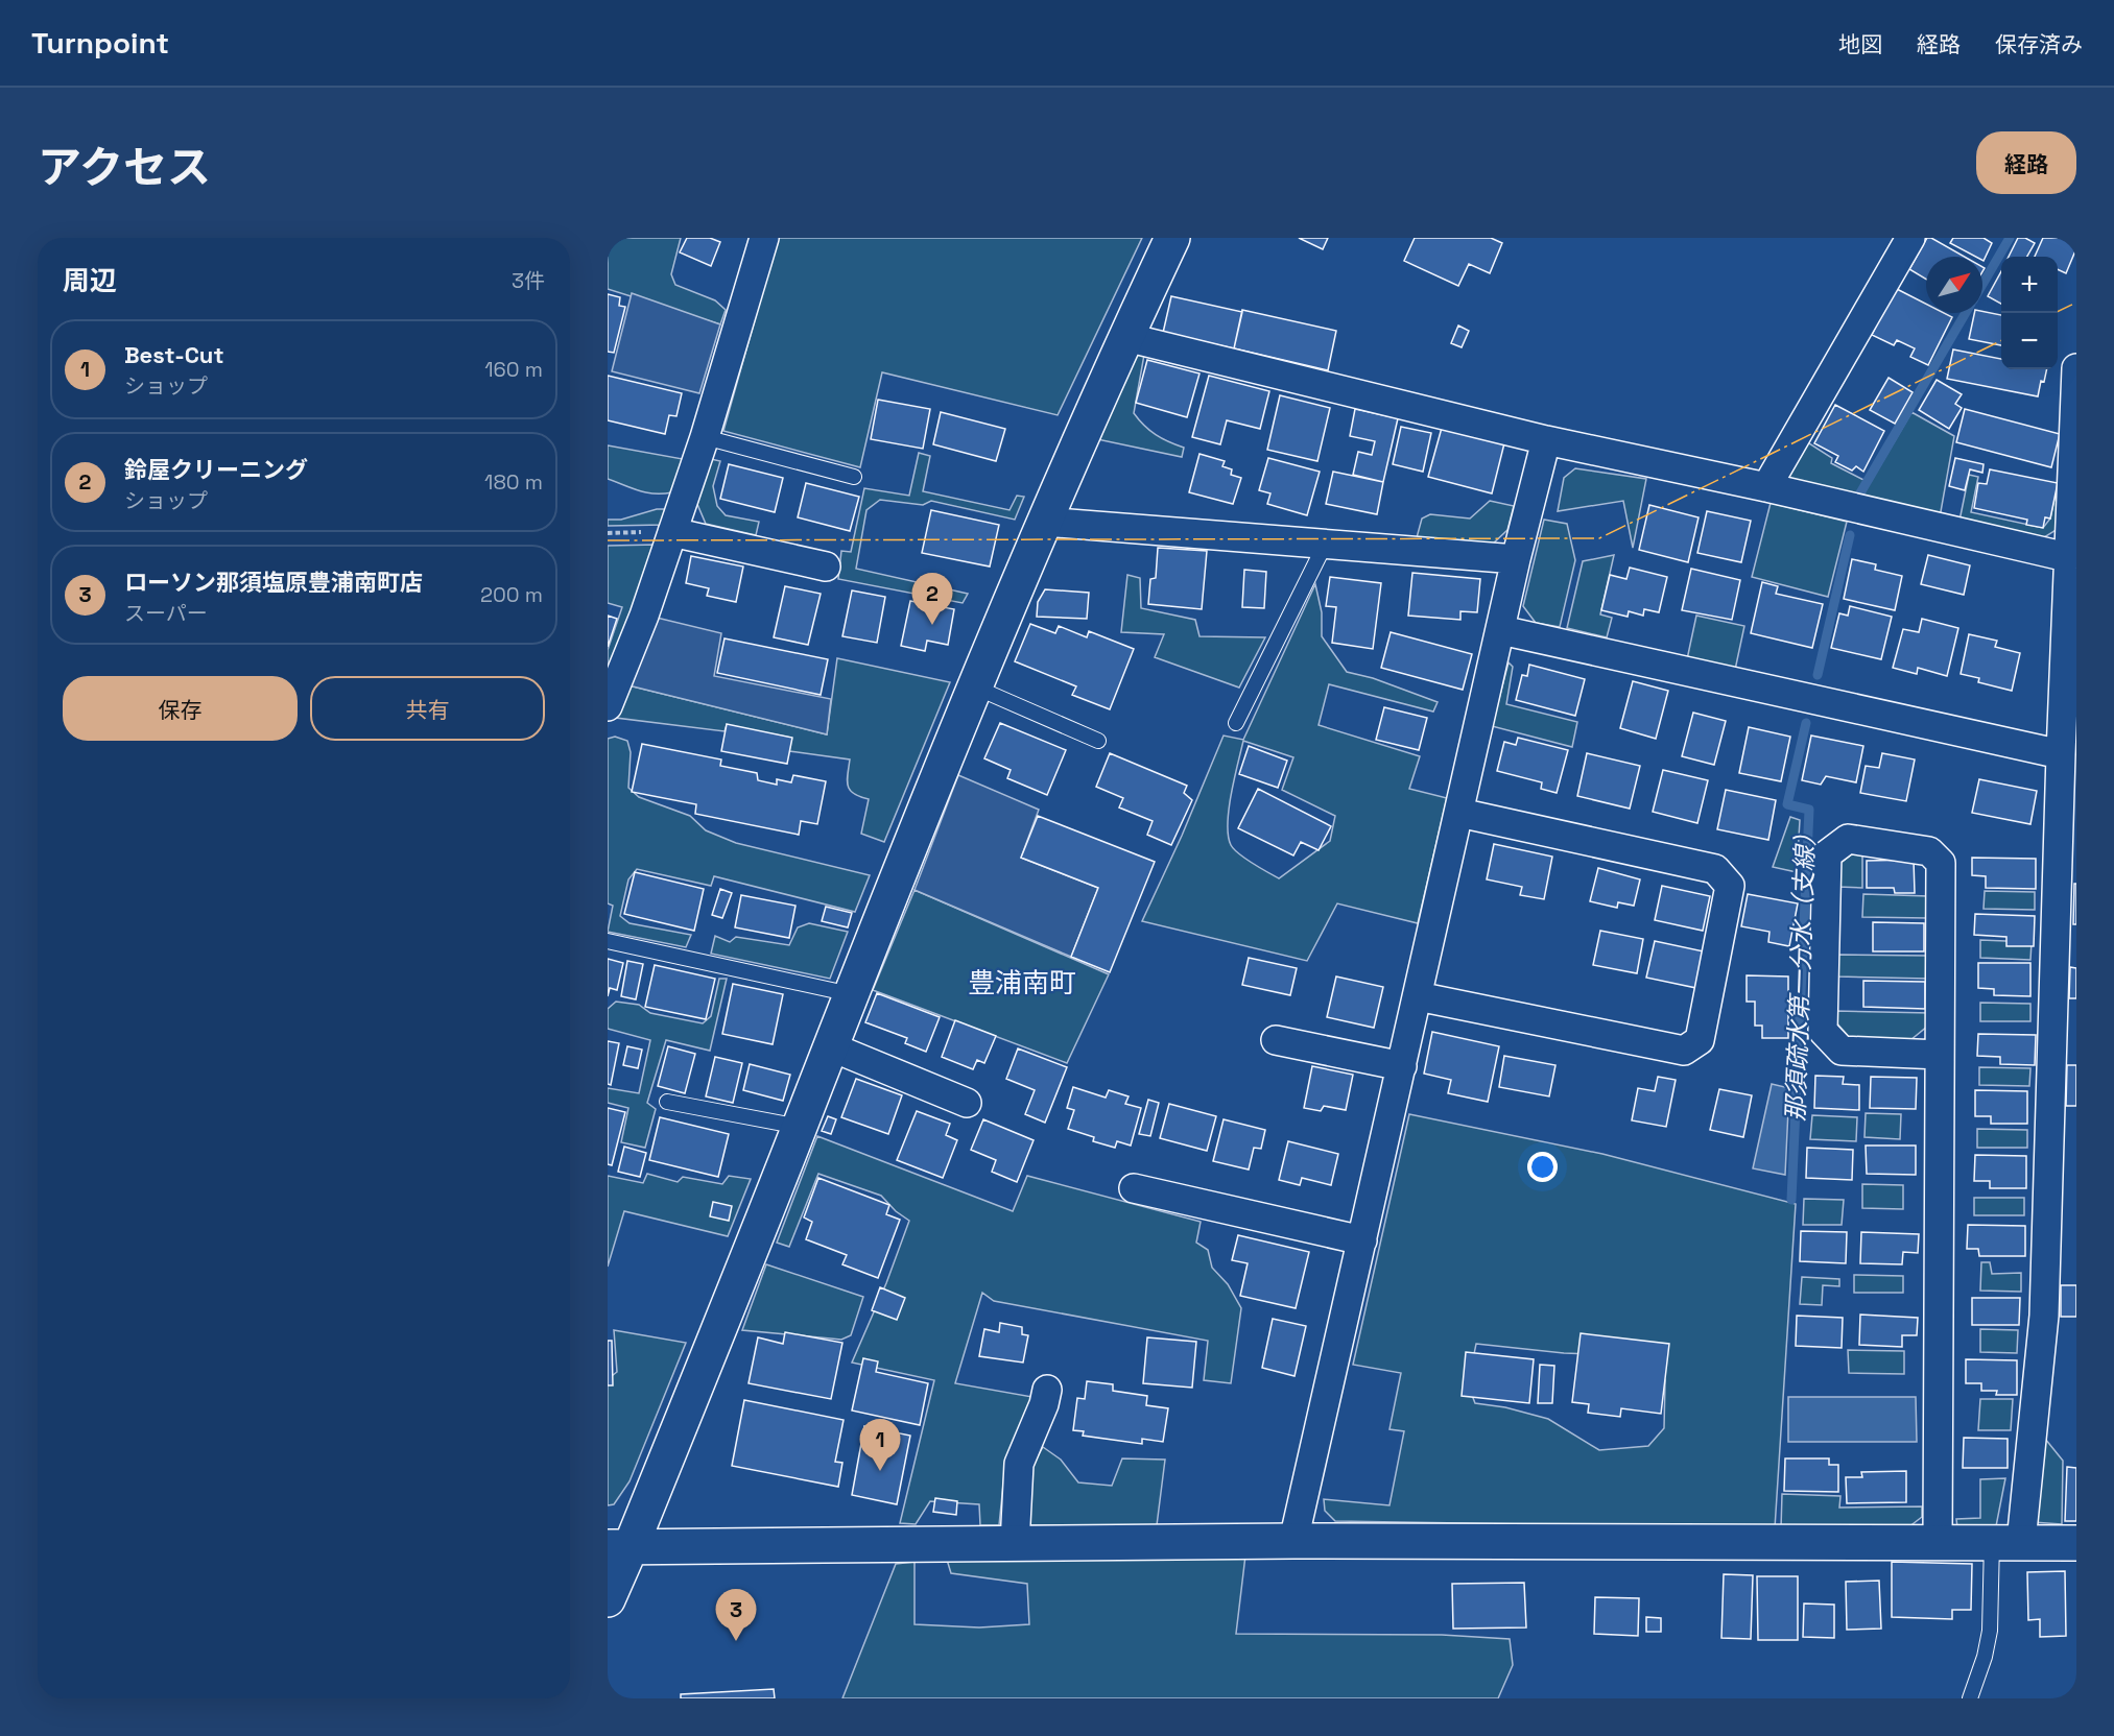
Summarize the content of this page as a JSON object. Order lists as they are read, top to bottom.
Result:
{
  "districts": ["豊浦南町"],
  "water": ["那須疏水第一分水（支線）"],
  "north": "top right",
  "page": {
    "header": "Turnpoint",
    "nav": ["地図", "経路", "保存済み"],
    "title": "アクセス",
    "buttons": [
      "経路",
      ["保存", "共有"]
    ],
    "heading": ["周辺", "3件"],
    "map_buttons": ["+", "−"],
    "list": [
      {
        "mark": "1",
        "name": "Best-Cut",
        "note": "ショップ",
        "value": "160 m"
      },
      {
        "mark": "2",
        "name": "鈴屋クリーニング",
        "note": "ショップ",
        "value": "180 m"
      },
      {
        "mark": "3",
        "name": "ローソン那須塩原豊浦南町店",
        "note": "スーパー",
        "value": "200 m"
      }
    ],
    "pins": ["2", "1", "3"]
  }
}
